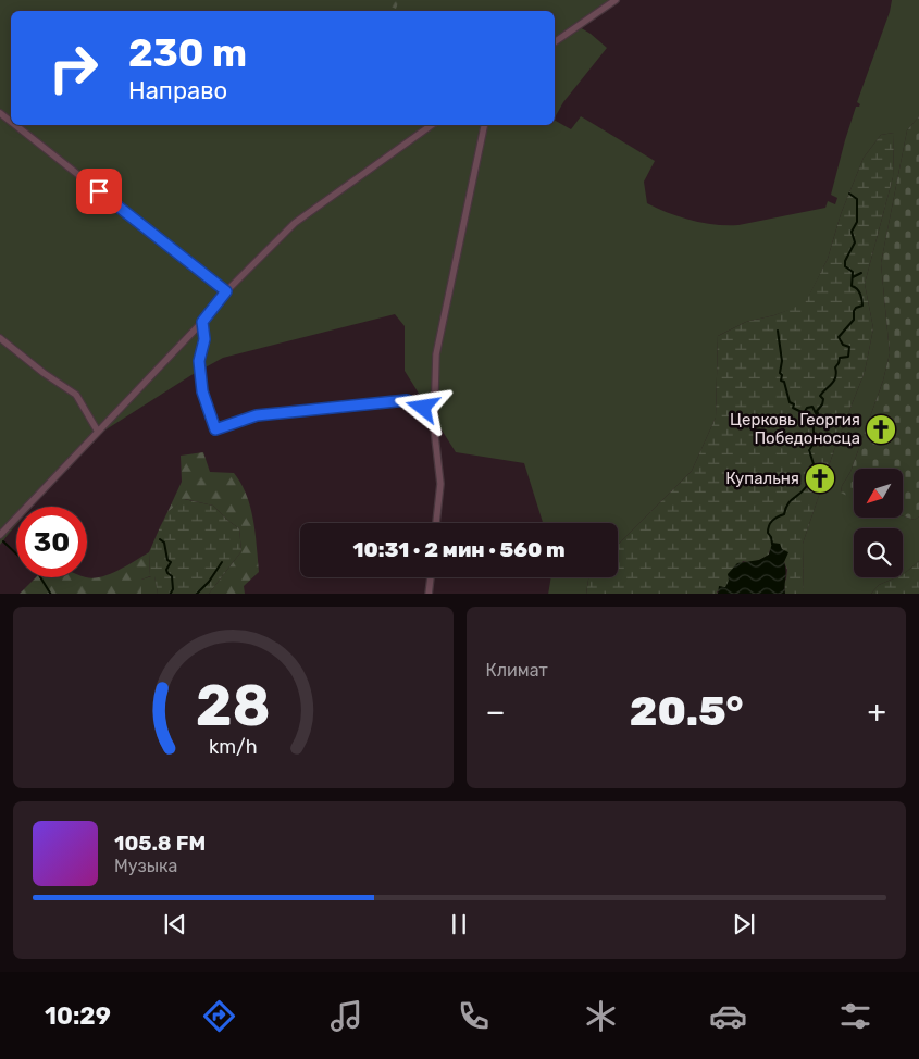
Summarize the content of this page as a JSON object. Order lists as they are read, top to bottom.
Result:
{
  "places": {
    "church": ["Церковь Георгия Победоносца", "Купальня"]
  },
  "north": "bottom left",
  "page": {
    "turn": ["230 m", "Направо"],
    "limit": "30",
    "trip": "10:31 · 2 мин · 560 m",
    "tile": "Климат",
    "heat": ["−", "20.5°", "+"],
    "song": ["105.8 FM", "Музыка"],
    "tabs": "10:29",
    "gauge": ["28", "km/h"]
  }
}
